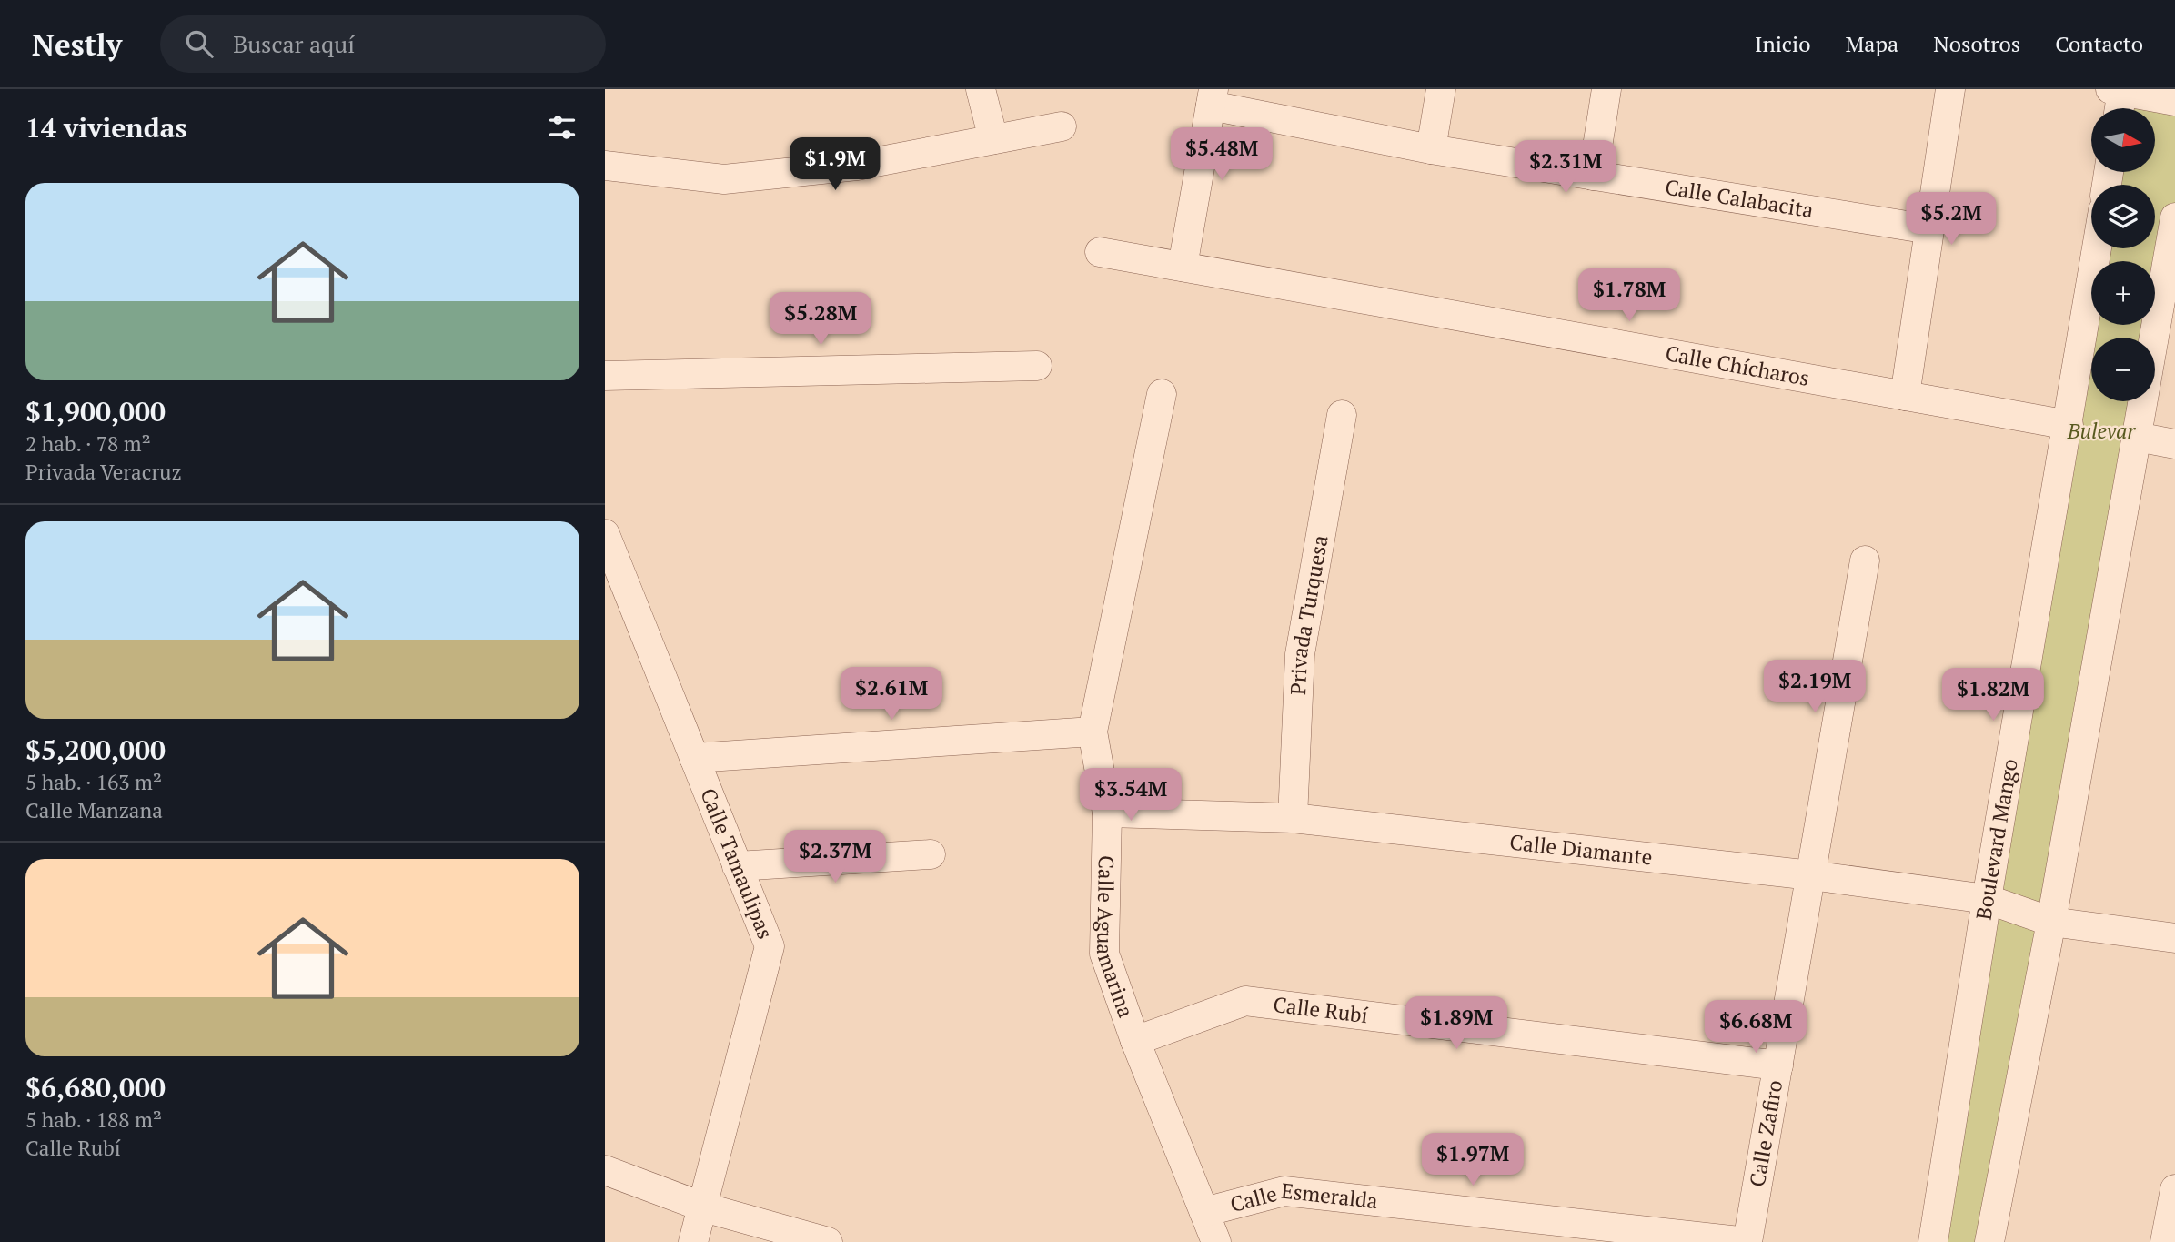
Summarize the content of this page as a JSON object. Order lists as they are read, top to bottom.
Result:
{
  "streets": {
    "street": [
      "Calle Calabacita",
      "Calle Chícharos",
      "Privada Turquesa",
      "Boulevard Mango",
      "Calle Diamante",
      "Calle Tamaulipas",
      "Calle Aguamarina",
      "Calle Rubí",
      "Calle Zafiro",
      "Calle Esmeralda"
    ]
  },
  "crossings": [
    ["Calle Chícharos", "Boulevard Mango"],
    ["Privada Turquesa", "Calle Diamante"],
    ["Boulevard Mango", "Calle Diamante"],
    ["Calle Diamante", "Calle Aguamarina"],
    ["Calle Diamante", "Calle Zafiro"],
    ["Calle Aguamarina", "Calle Rubí"],
    ["Calle Aguamarina", "Calle Esmeralda"],
    ["Calle Rubí", "Calle Zafiro"],
    ["Calle Zafiro", "Calle Esmeralda"]
  ],
  "parks": ["Bulevar"],
  "north": "right",
  "page": {
    "header": "Nestly",
    "search": "Buscar aquí",
    "nav": [
      "Inicio",
      "Mapa",
      "Nosotros",
      "Contacto"
    ],
    "heading": "14 viviendas",
    "map_buttons": ["+", "−"],
    "price": [
      "$5.48M",
      "$1.9M",
      "$2.31M",
      "$5.2M",
      "$1.78M",
      "$5.28M",
      "$2.19M",
      "$2.61M",
      "$1.82M",
      "$3.54M",
      "$2.37M",
      "$1.89M",
      "$6.68M",
      "$1.97M"
    ],
    "list": [
      {
        "name": "$1,900,000",
        "note": "2 hab. · 78 m² · Privada Veracruz"
      },
      {
        "name": "$5,200,000",
        "note": "5 hab. · 163 m² · Calle Manzana"
      },
      {
        "name": "$6,680,000",
        "note": "5 hab. · 188 m² · Calle Rubí"
      }
    ]
  }
}
